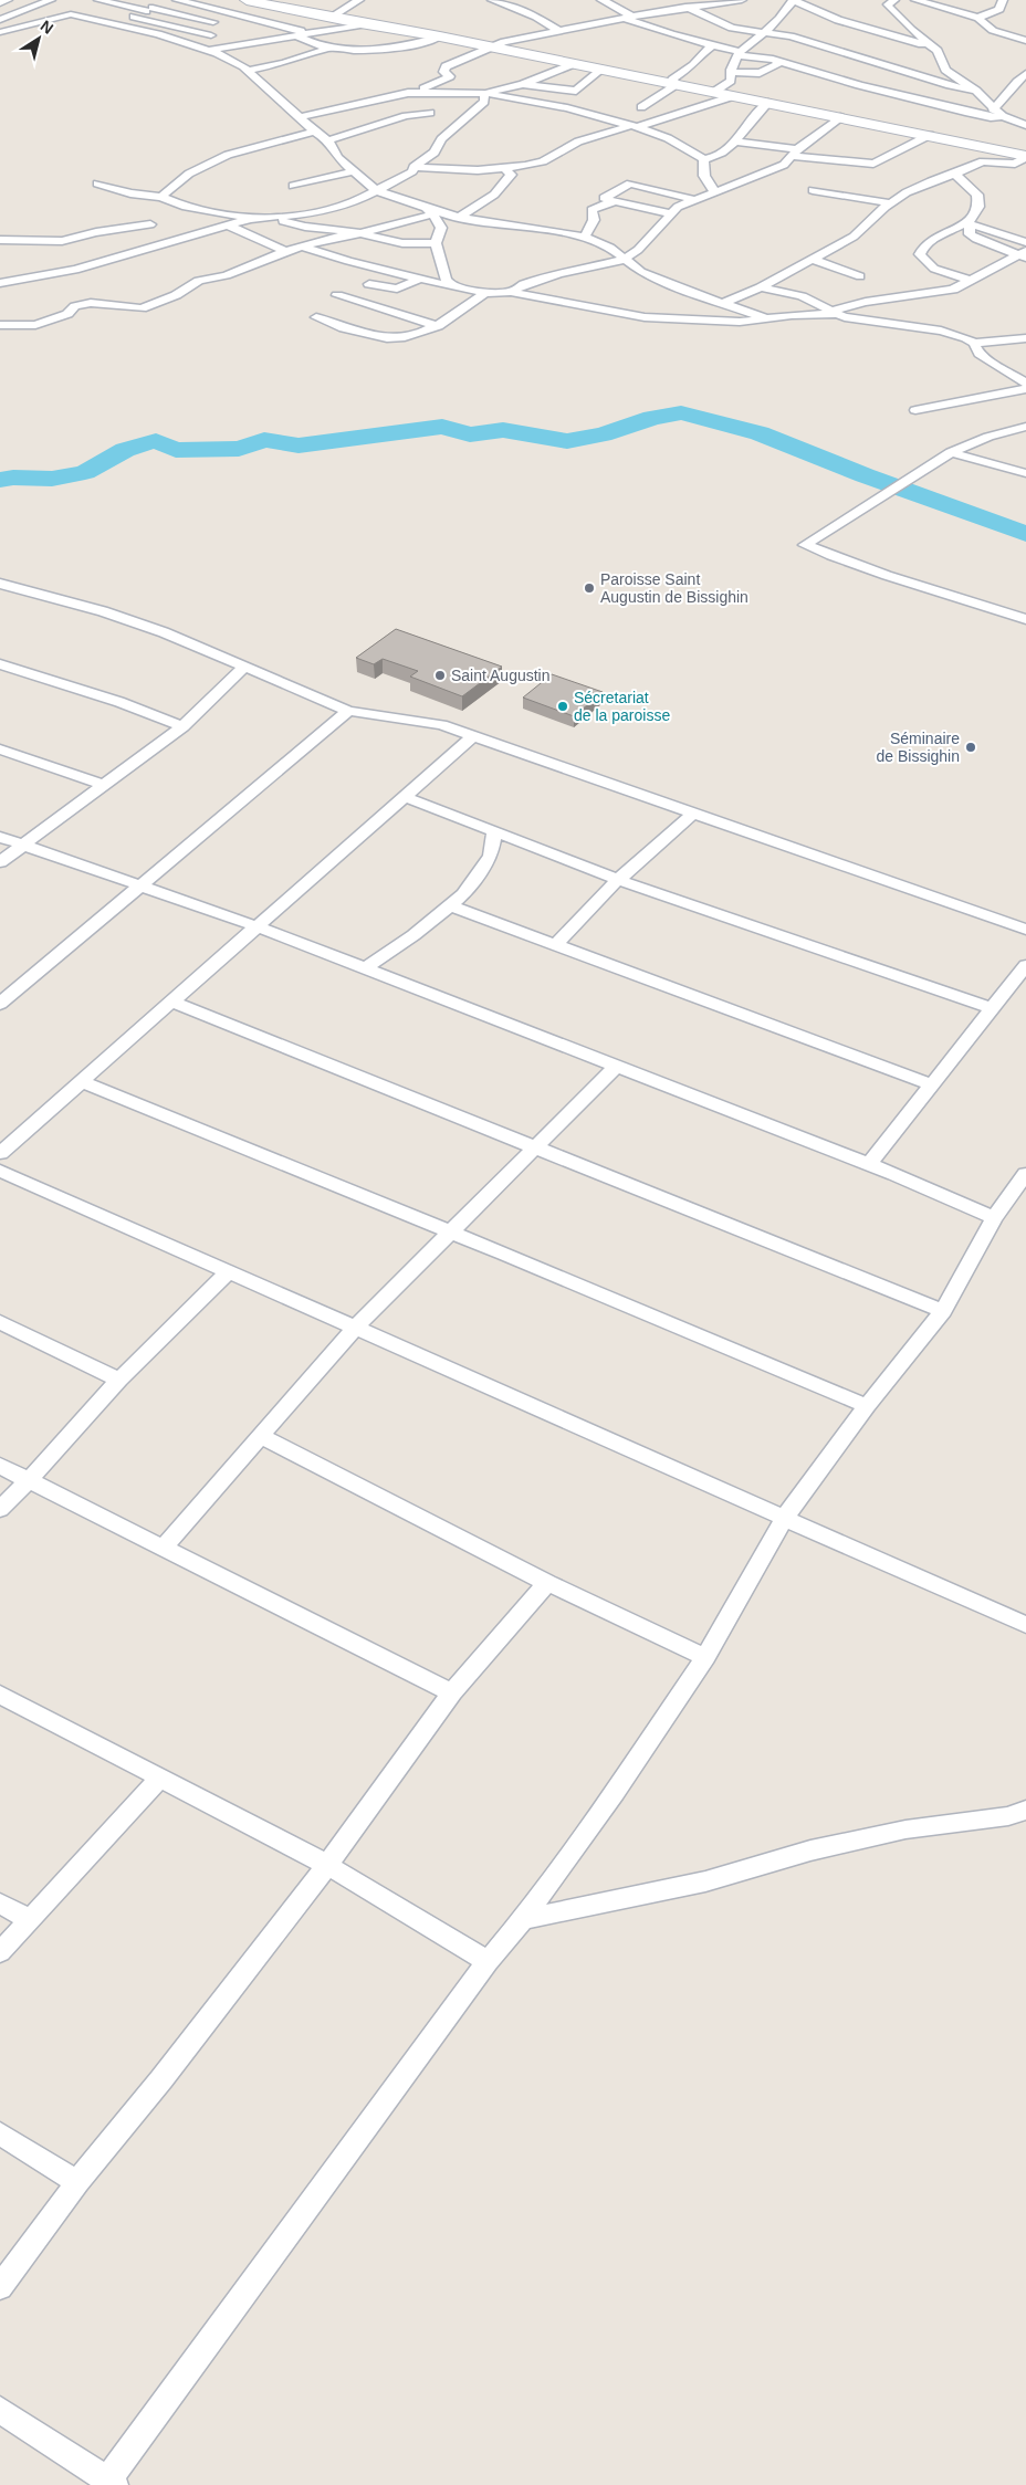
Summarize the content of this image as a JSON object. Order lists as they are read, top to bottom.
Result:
{
  "places": [
    "Paroisse Saint Augustin de Bissighin",
    "Saint Augustin",
    "Sécretariat de la paroisse",
    "Séminaire de Bissighin"
  ],
  "north": "top right"
}
